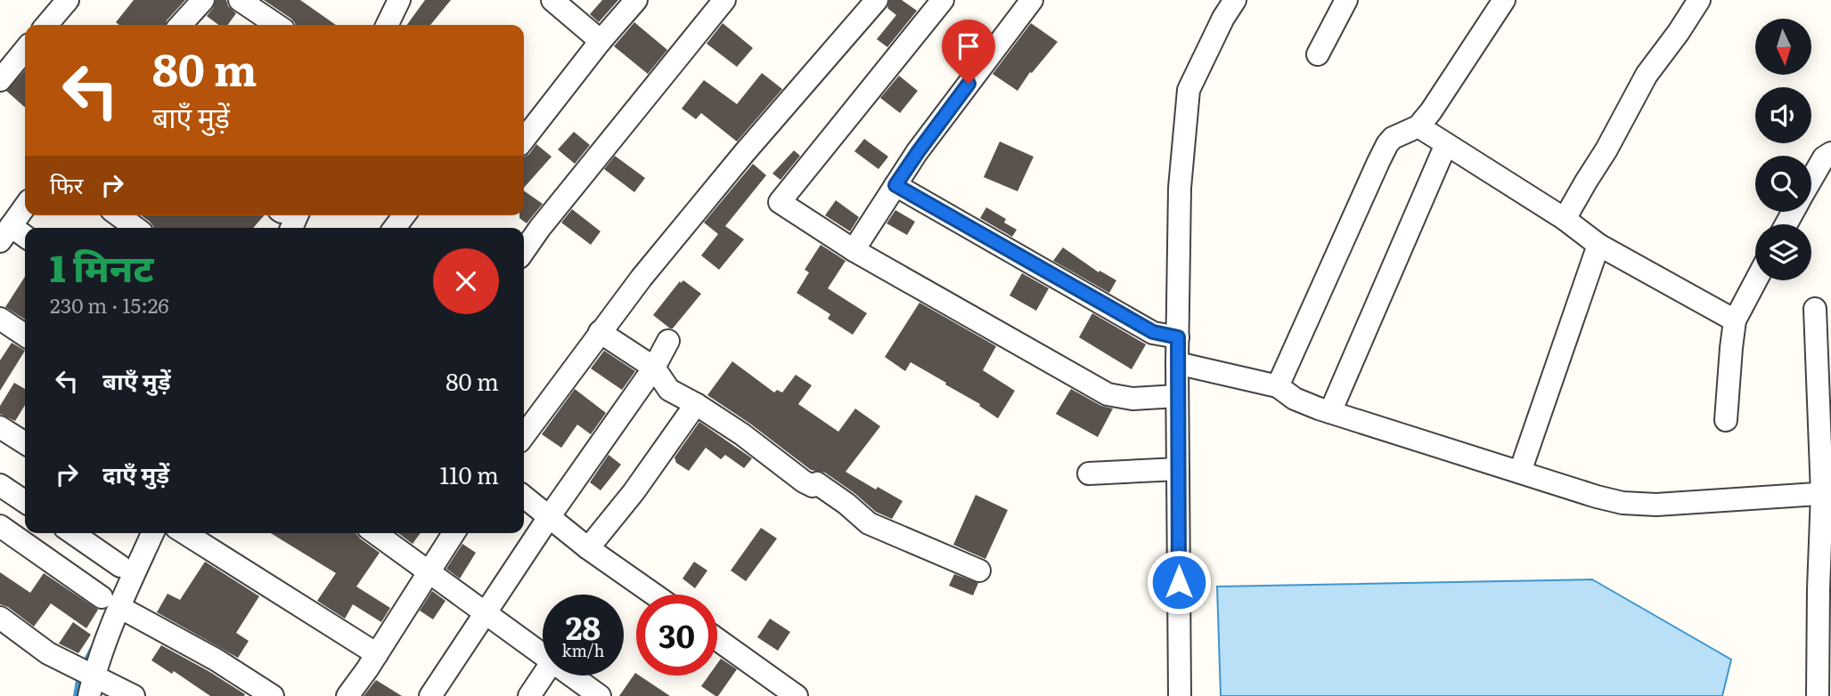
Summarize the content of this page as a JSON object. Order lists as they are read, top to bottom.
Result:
{
  "north": "bottom",
  "page": {
    "turn": ["80 m", "बाएँ मुड़ें"],
    "then": "फिर",
    "heading": ["1 मिनट", "230 m · 15:26"],
    "list": [
      {
        "name": "बाएँ मुड़ें",
        "value": "80 m"
      },
      {
        "name": "दाएँ मुड़ें",
        "value": "110 m"
      }
    ],
    "speed": "28 km/h",
    "limit": "30"
  }
}
